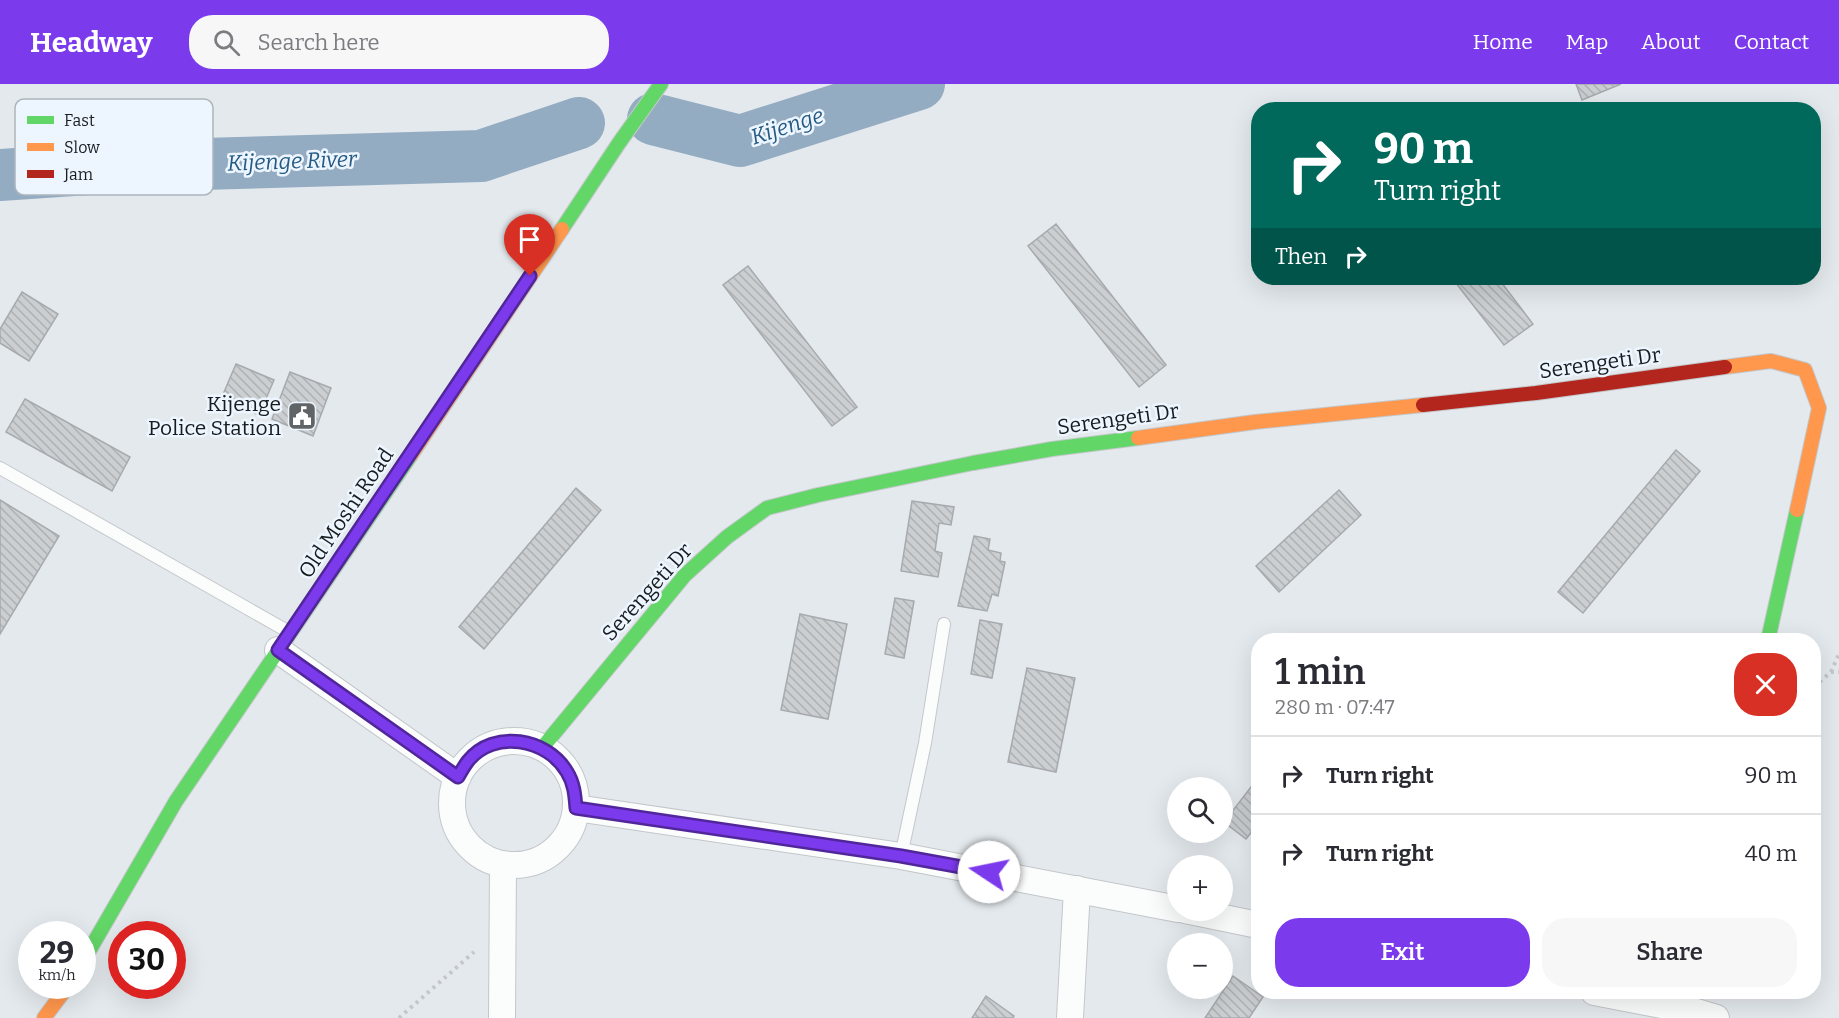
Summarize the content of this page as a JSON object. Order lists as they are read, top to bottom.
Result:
{
  "streets": {
    "street": ["Serengeti Dr", "Old Moshi Road"]
  },
  "water": ["Kijenge", "Kijenge River"],
  "places": {
    "public building": ["Kijenge Police Station"]
  },
  "legend": ["Fast", "Slow", "Jam"],
  "page": {
    "header": "Headway",
    "search": "Search here",
    "nav": [
      "Home",
      "Map",
      "About",
      "Contact"
    ],
    "turn": ["90 m", "Turn right"],
    "then": "Then",
    "heading": ["1 min", "280 m · 07:47"],
    "list": [
      {
        "name": "Turn right",
        "value": "90 m"
      },
      {
        "name": "Turn right",
        "value": "40 m"
      }
    ],
    "map_buttons": ["+", "−"],
    "buttons": ["Exit", "Share"],
    "speed": "29 km/h",
    "limit": "30"
  }
}
